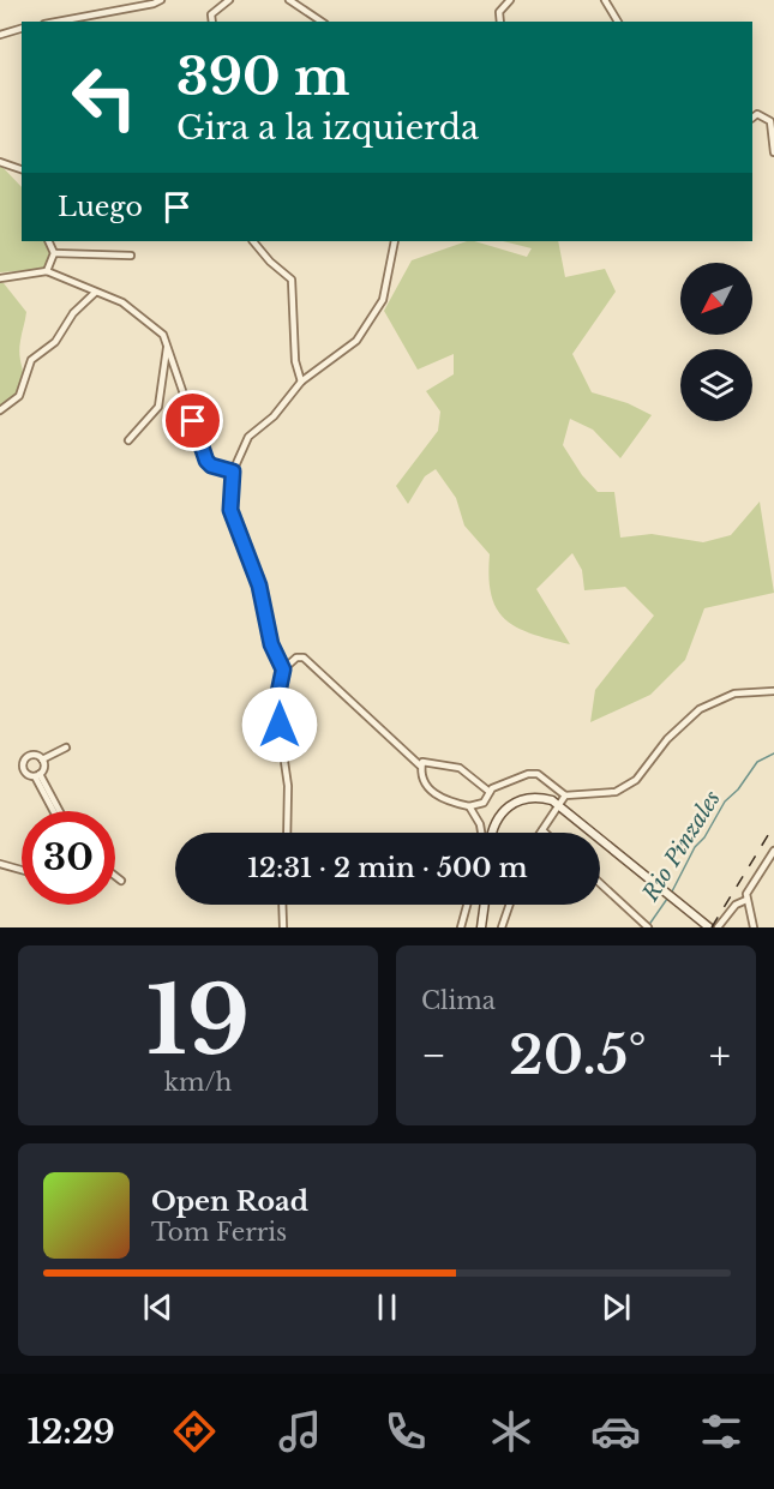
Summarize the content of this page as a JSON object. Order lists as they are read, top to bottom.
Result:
{
  "water": ["Rio Pinzales"],
  "north": "bottom left",
  "page": {
    "turn": ["390 m", "Gira a la izquierda"],
    "then": "Luego",
    "limit": "30",
    "trip": "12:31 · 2 min · 500 m",
    "tile": [
      ["19", "km/h"],
      "Clima"
    ],
    "heat": ["−", "20.5°", "+"],
    "song": ["Open Road", "Tom Ferris"],
    "tabs": "12:29"
  }
}
